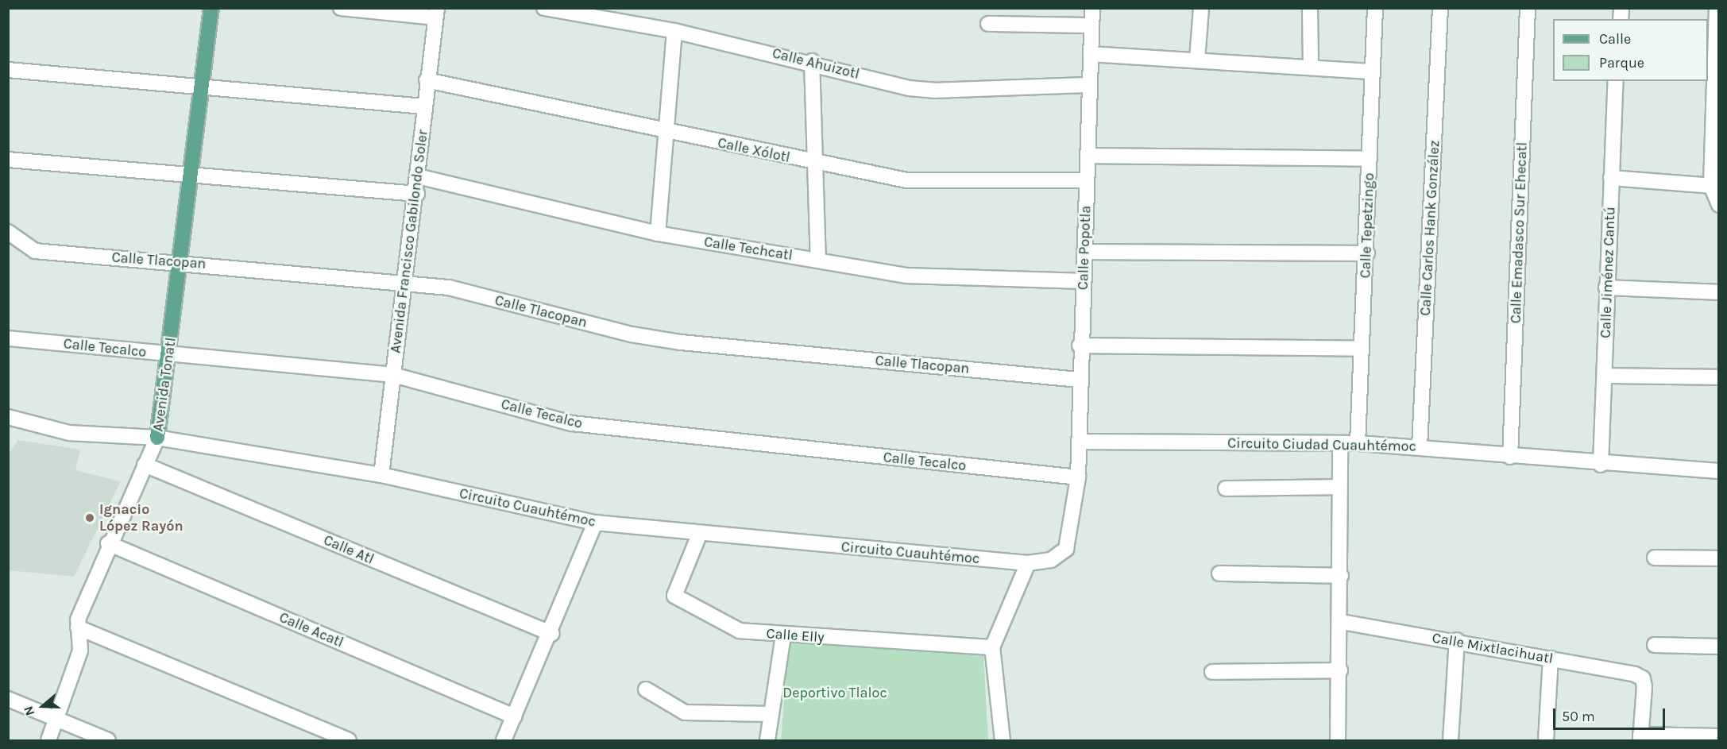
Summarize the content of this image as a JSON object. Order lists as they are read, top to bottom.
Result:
{
  "streets": {
    "main road": ["Avenida Tonatl"],
    "street": [
      "Calle Ahuizotl",
      "Calle Xólotl",
      "Calle Tepetzingo",
      "Calle Carlos Hank González",
      "Calle Emadasco Sur Ehecatl",
      "Avenida Francisco Gabilondo Soler",
      "Calle Popotla",
      "Calle Techcatl",
      "Calle Tlacopan",
      "Calle Jiménez Cantú",
      "Calle Tecalco",
      "Circuito Ciudad Cuauhtémoc",
      "Circuito Cuauhtémoc",
      "Calle Atl",
      "Calle Acatl",
      "Calle Elly",
      "Calle Mixtlacihuatl"
    ]
  },
  "crossings": [
    ["Calle Ahuizotl", "Calle Popotla"],
    ["Calle Xólotl", "Avenida Francisco Gabilondo Soler"],
    ["Calle Xólotl", "Calle Popotla"],
    ["Calle Tepetzingo", "Circuito Ciudad Cuauhtémoc"],
    ["Calle Carlos Hank González", "Circuito Ciudad Cuauhtémoc"],
    ["Calle Emadasco Sur Ehecatl", "Circuito Ciudad Cuauhtémoc"],
    ["Avenida Francisco Gabilondo Soler", "Calle Techcatl"],
    ["Avenida Francisco Gabilondo Soler", "Calle Tlacopan"],
    ["Avenida Francisco Gabilondo Soler", "Calle Tecalco"],
    ["Avenida Francisco Gabilondo Soler", "Circuito Cuauhtémoc"],
    ["Calle Popotla", "Calle Techcatl"],
    ["Calle Popotla", "Calle Tlacopan"],
    ["Calle Popotla", "Circuito Ciudad Cuauhtémoc"],
    ["Calle Tlacopan", "Avenida Tonatl"],
    ["Calle Jiménez Cantú", "Circuito Ciudad Cuauhtémoc"],
    ["Calle Tecalco", "Avenida Tonatl"],
    ["Calle Tecalco", "Circuito Cuauhtémoc"],
    ["Avenida Tonatl", "Circuito Cuauhtémoc"],
    ["Avenida Tonatl", "Calle Atl"],
    ["Avenida Tonatl", "Calle Acatl"],
    ["Circuito Cuauhtémoc", "Calle Elly"]
  ],
  "parks": ["Deportivo Tlaloc"],
  "places": ["Ignacio López Rayón"],
  "legend": ["Calle", "Parque"],
  "scale_bar": "50 m",
  "north": "left"
}
